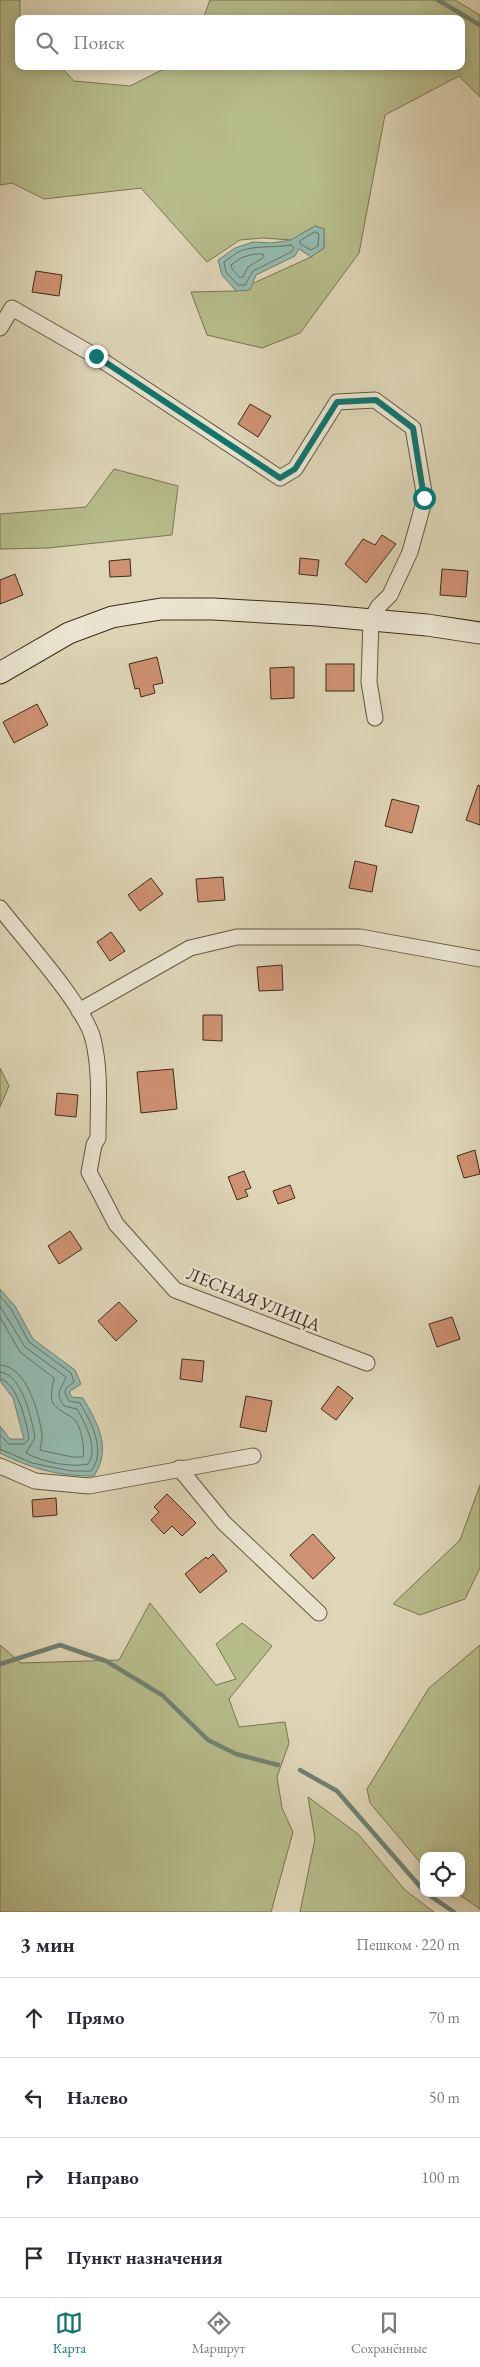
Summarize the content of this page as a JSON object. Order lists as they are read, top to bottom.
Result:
{
  "streets": {
    "street": ["ЛЕСНАЯ УЛИЦА"]
  },
  "page": {
    "search": "Поиск",
    "heading": ["3 мин", "Пешком · 220 m"],
    "list": [
      ["Прямо", "70 m"],
      ["Налево", "50 m"],
      ["Направо", "100 m"],
      "Пункт назначения"
    ],
    "nav": ["Карта", "Маршрут", "Сохранённые"]
  }
}
